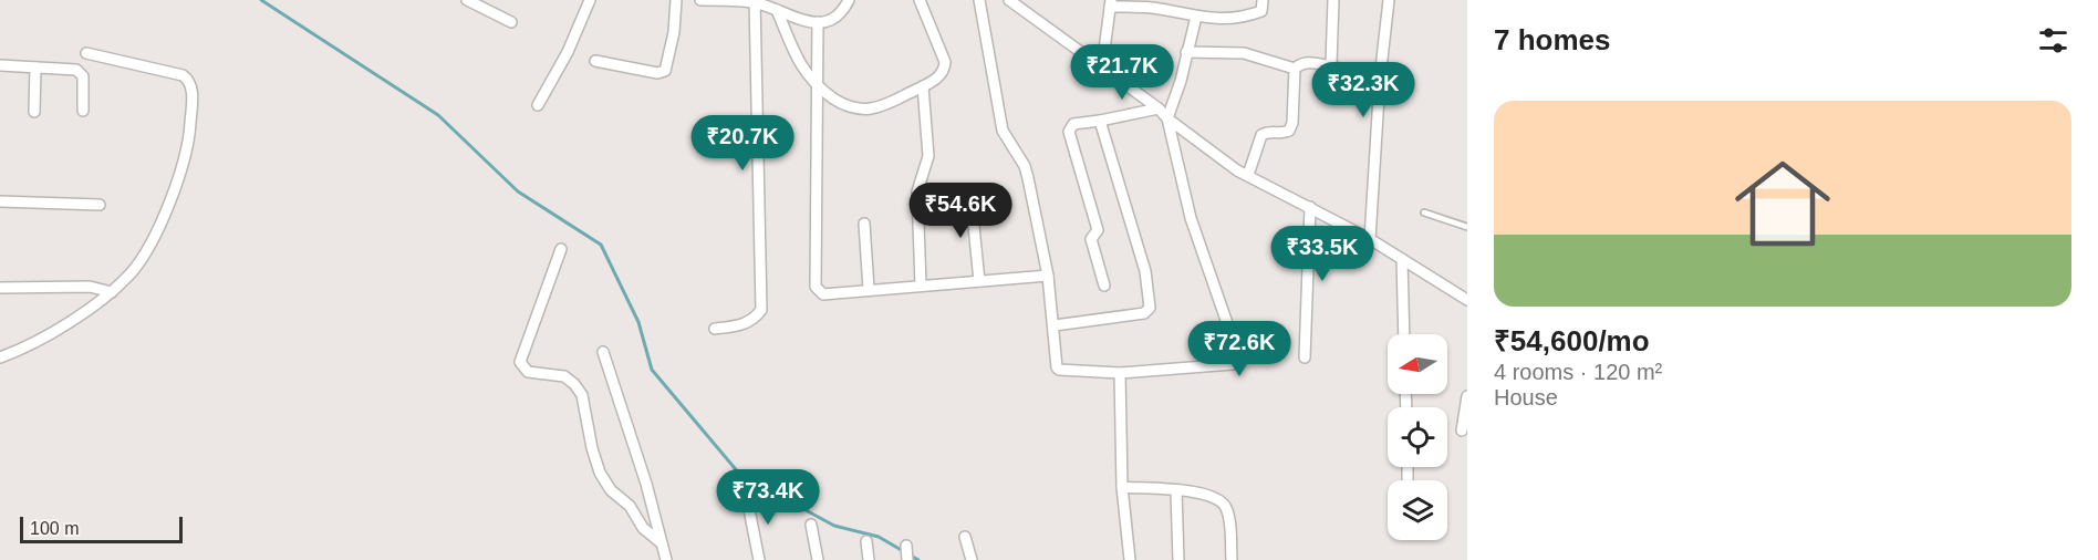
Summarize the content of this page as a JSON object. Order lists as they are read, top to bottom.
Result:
{
  "scale_bar": "100 m",
  "north": "left",
  "page": {
    "heading": "7 homes",
    "price": [
      "₹21.7K",
      "₹32.3K",
      "₹20.7K",
      "₹54.6K",
      "₹33.5K",
      "₹72.6K",
      "₹73.4K"
    ],
    "list": [
      {
        "name": "₹54,600/mo",
        "note": "4 rooms · 120 m² · House"
      }
    ],
    "scale": "100 m"
  }
}
